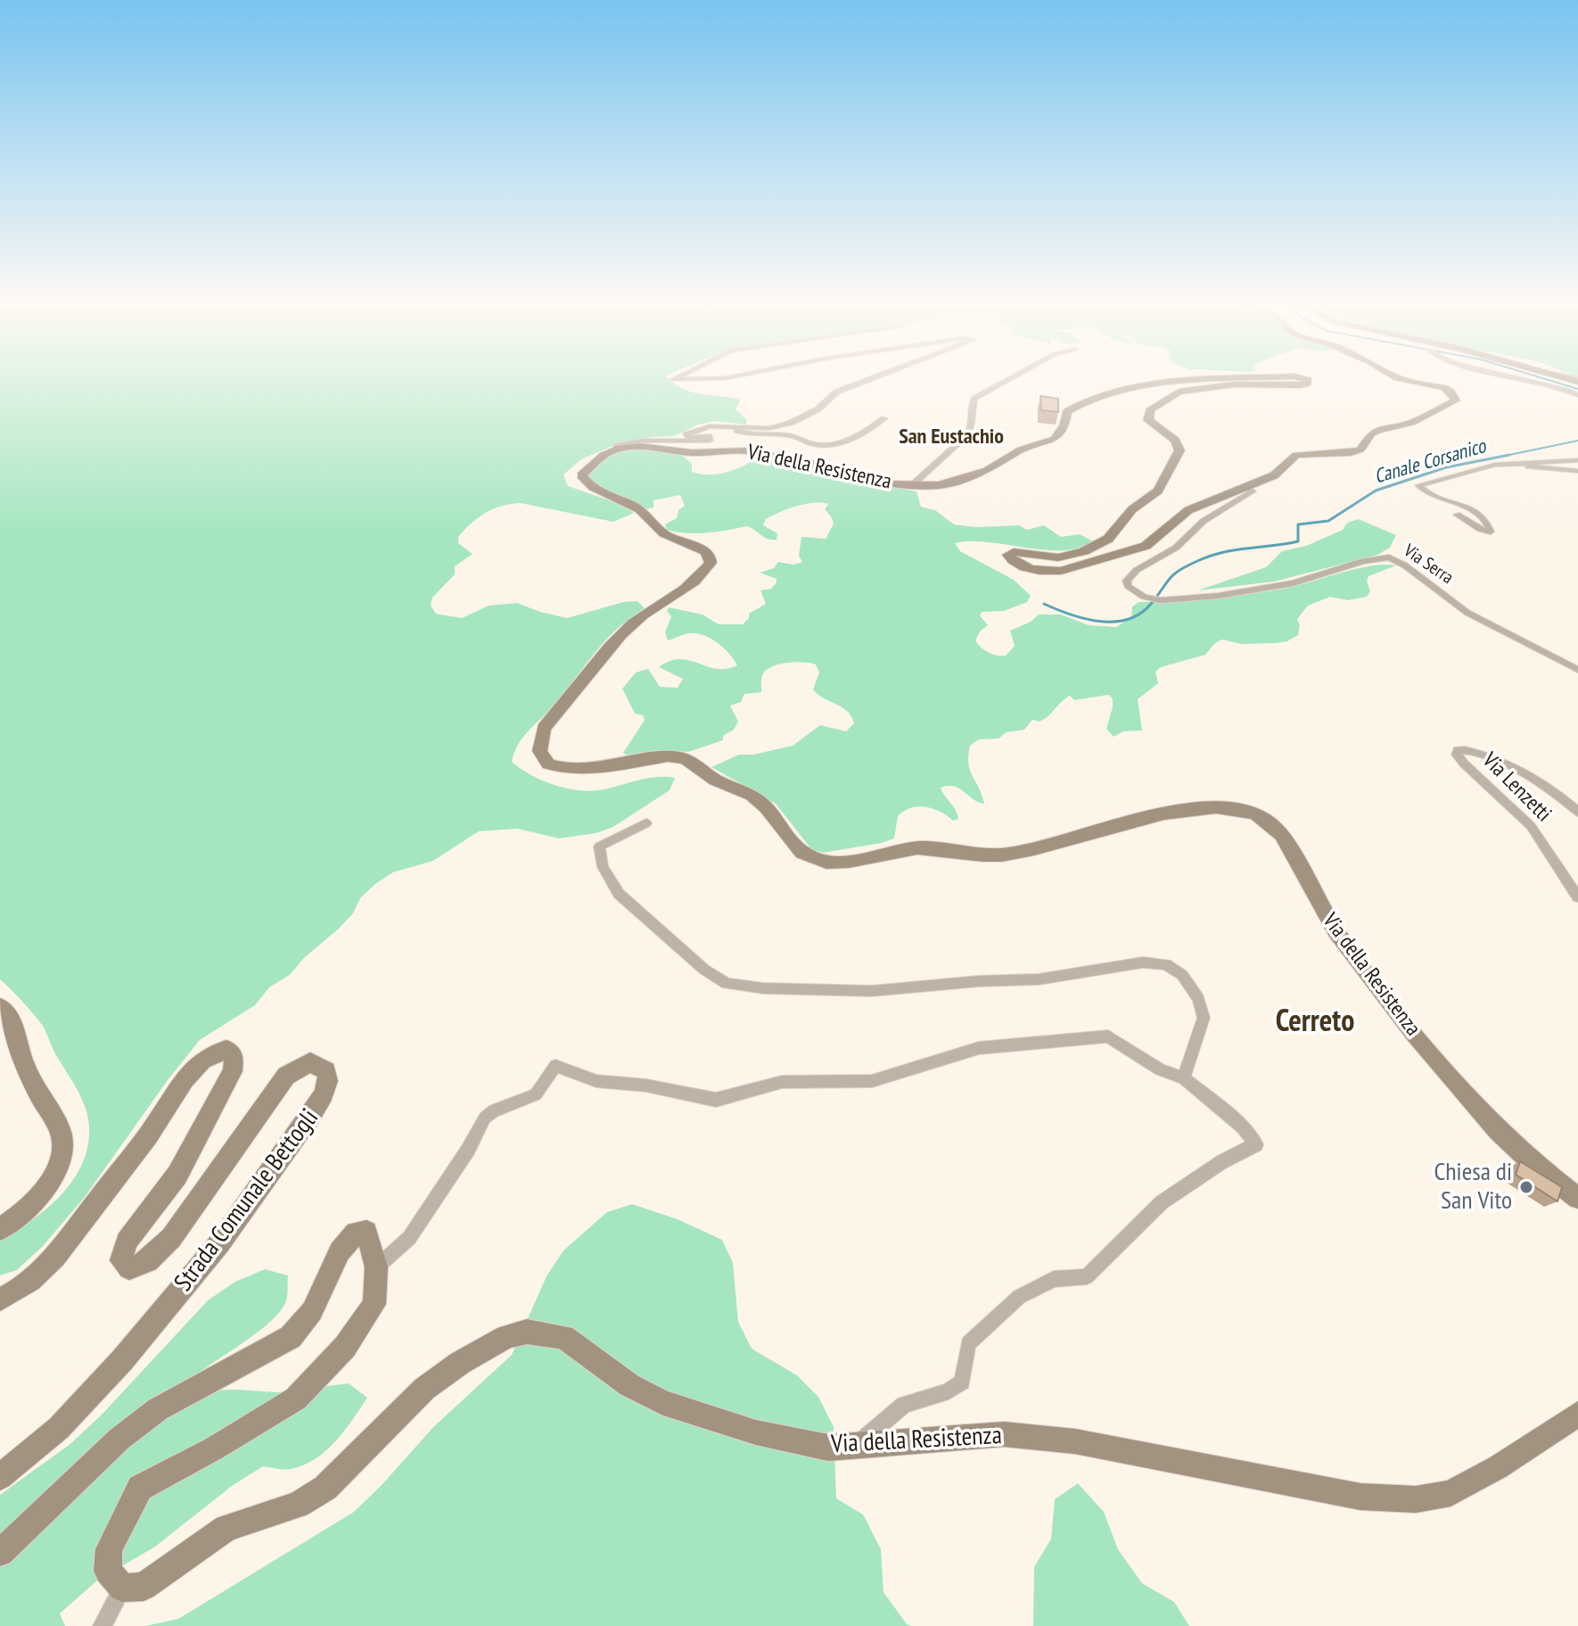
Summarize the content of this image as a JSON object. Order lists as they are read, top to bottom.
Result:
{
  "streets": {
    "street": [
      "Via della Resistenza",
      "Via Serra",
      "Via Lenzetti",
      "Strada Comunale Bettogli"
    ]
  },
  "crossings": [
    ["Via della Resistenza", "Via Serra"]
  ],
  "districts": ["San Eustachio", "Cerreto"],
  "water": ["Canale Corsanico"],
  "places": ["Chiesa di San Vito"]
}
